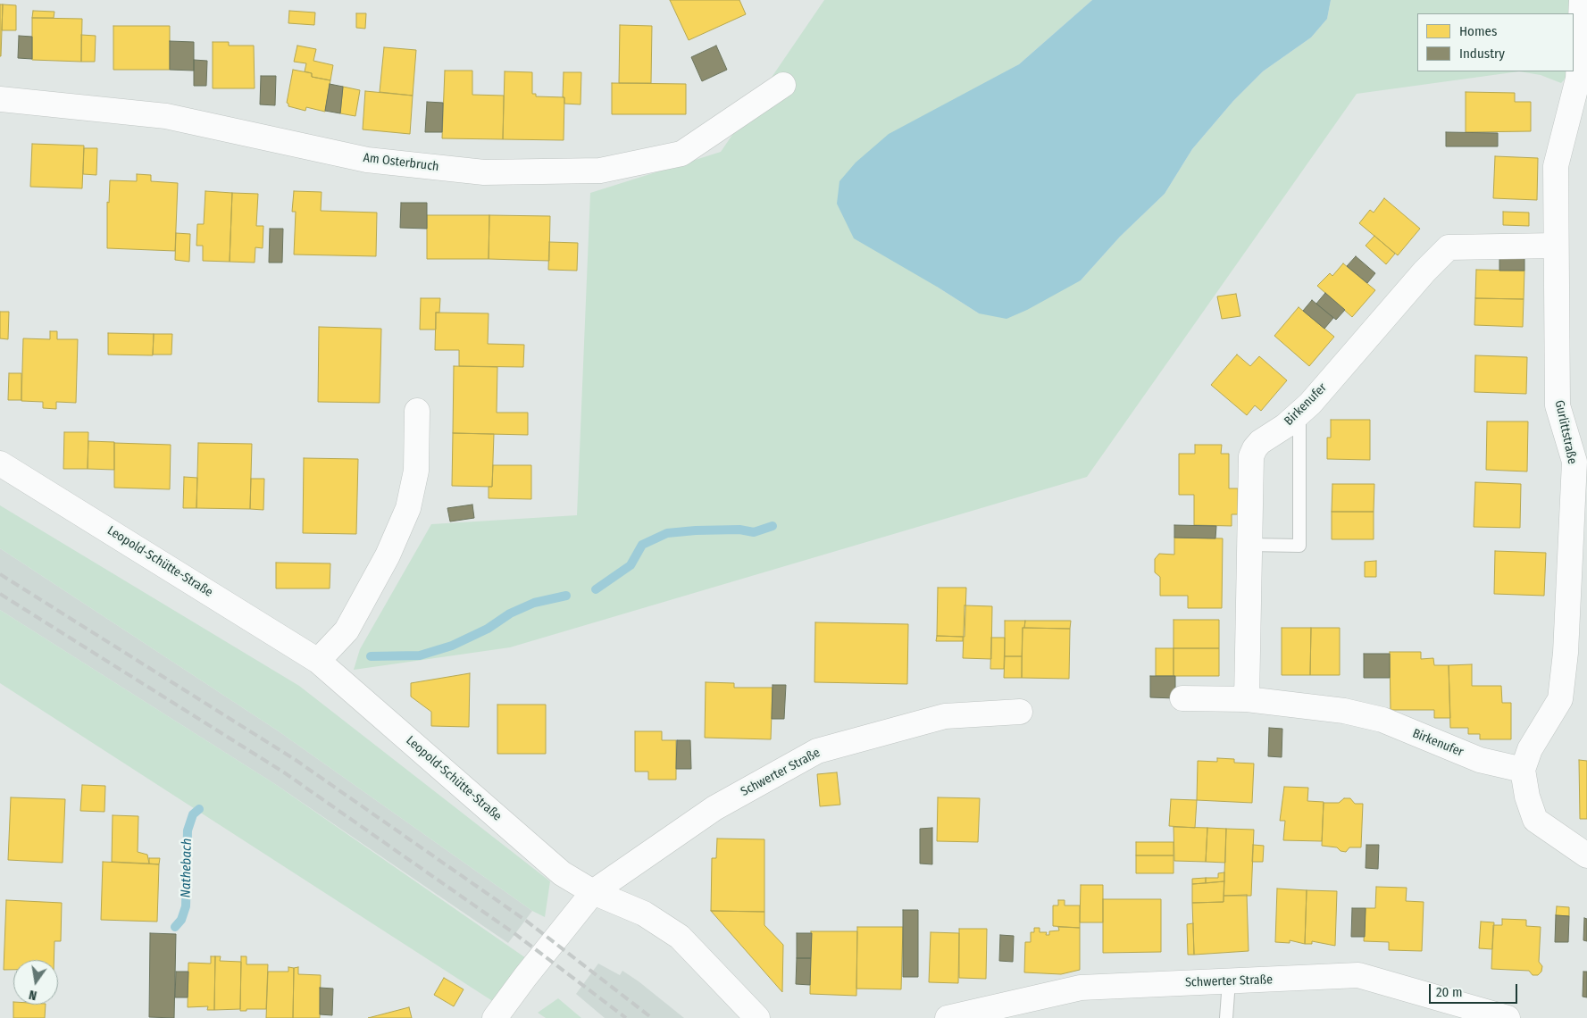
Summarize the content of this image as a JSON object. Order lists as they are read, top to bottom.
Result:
{
  "streets": {
    "street": [
      "Am Osterbruch",
      "Birkenufer",
      "Gurlittstraße",
      "Leopold-Schütte-Straße",
      "Schwerter Straße"
    ]
  },
  "crossings": [
    ["Birkenufer", "Gurlittstraße"],
    ["Leopold-Schütte-Straße", "Schwerter Straße"]
  ],
  "water": ["Nathebach"],
  "legend": ["Homes", "Industry"],
  "scale_bar": "20 m",
  "north": "bottom"
}
